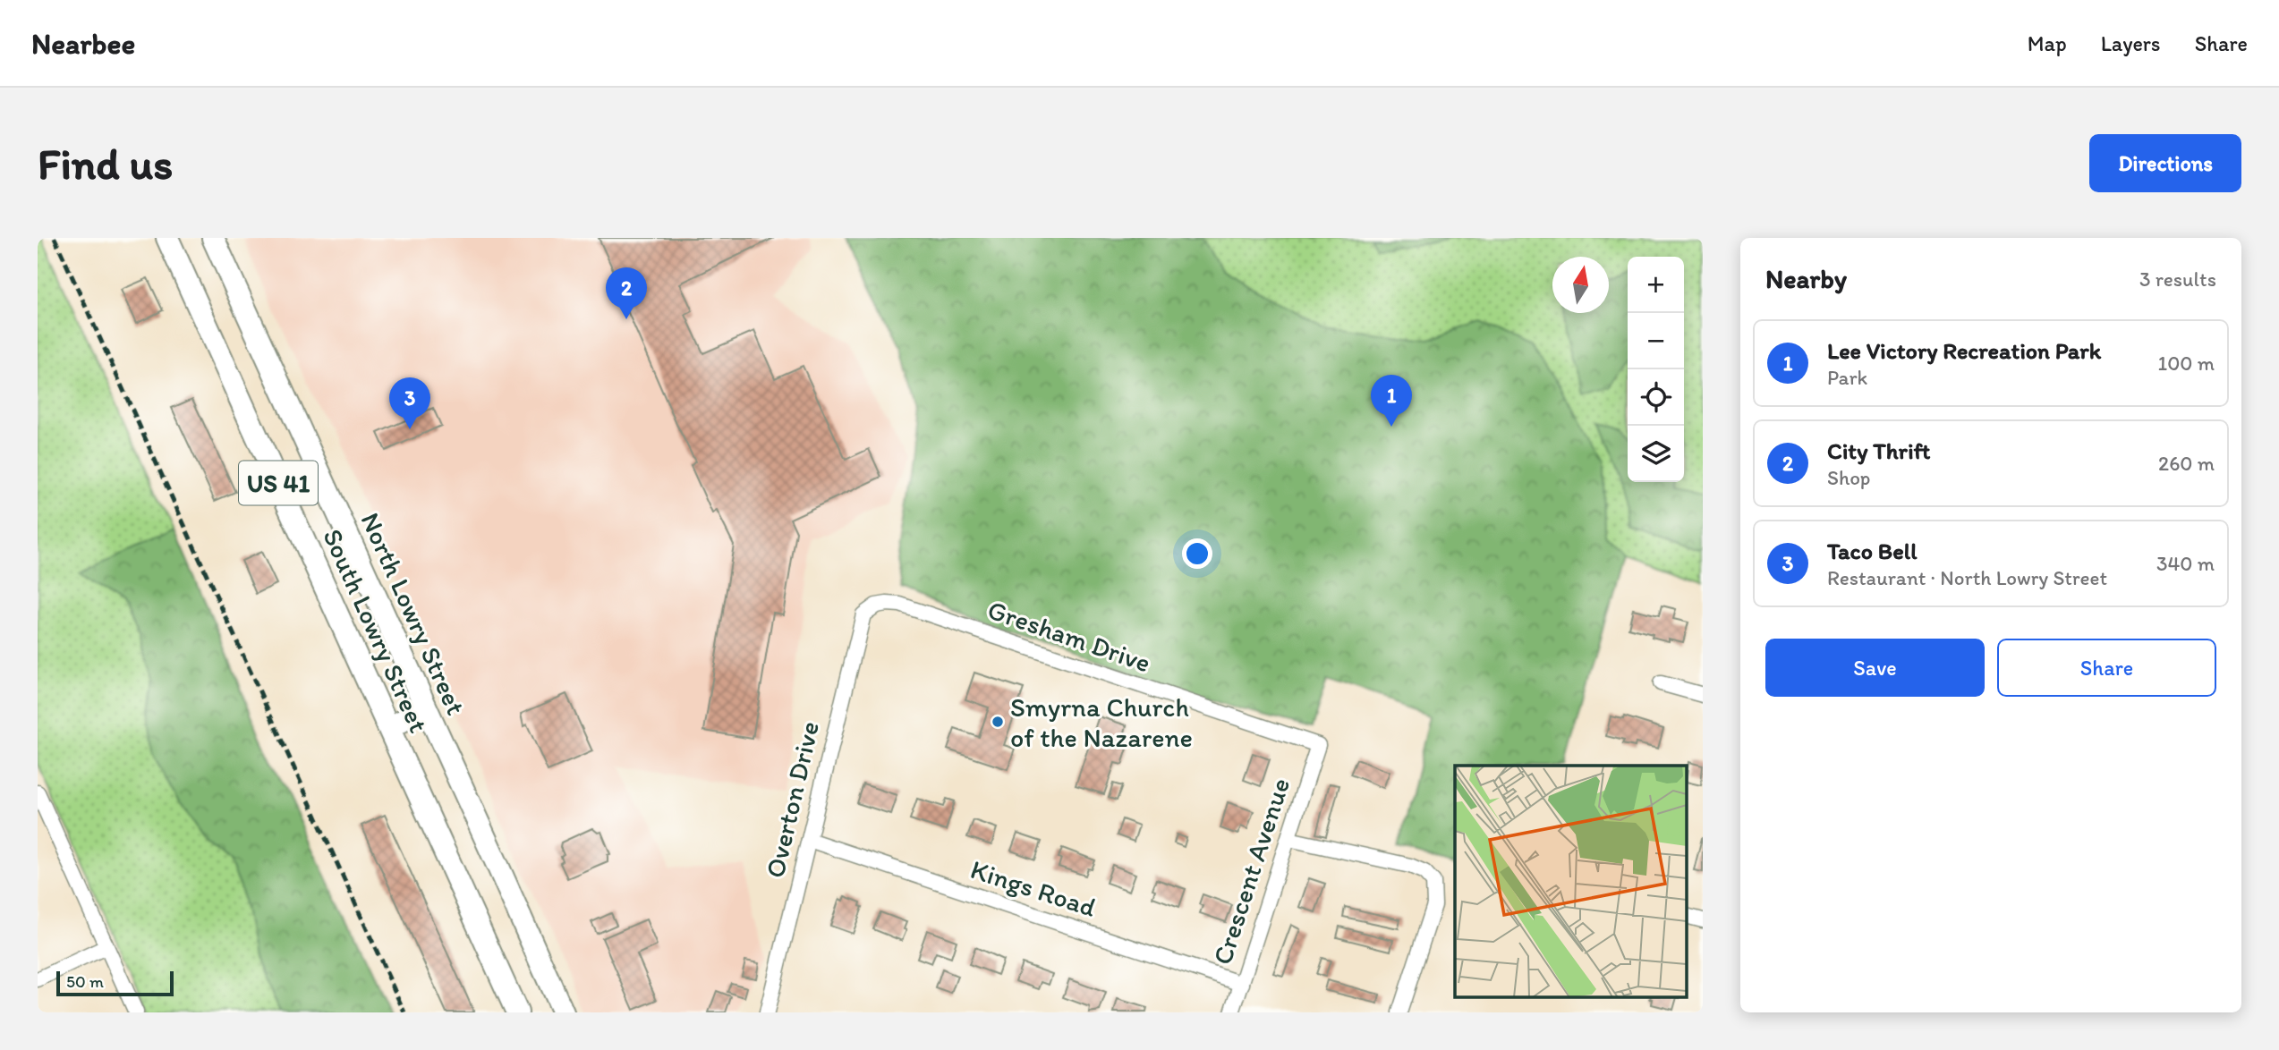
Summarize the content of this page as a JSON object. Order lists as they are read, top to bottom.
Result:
{
  "streets": {
    "main road": ["US 41", "North Lowry Street", "South Lowry Street"],
    "street": [
      "Gresham Drive",
      "Overton Drive",
      "Crescent Avenue",
      "Kings Road"
    ]
  },
  "crossings": [
    ["Gresham Drive", "Overton Drive"],
    ["Gresham Drive", "Crescent Avenue"],
    ["Overton Drive", "Kings Road"],
    ["Crescent Avenue", "Kings Road"]
  ],
  "places": ["Smyrna Church of the Nazarene"],
  "scale_bar": "50 m",
  "north": "top",
  "page": {
    "header": "Nearbee",
    "nav": ["Map", "Layers", "Share"],
    "buttons": [
      "Directions",
      ["Save", "Share"]
    ],
    "title": "Find us",
    "heading": ["Nearby", "3 results"],
    "map_buttons": ["+", "−"],
    "pins": ["2", "1", "3"],
    "list": [
      {
        "mark": "1",
        "name": "Lee Victory Recreation Park",
        "note": "Park",
        "value": "100 m"
      },
      {
        "mark": "2",
        "name": "City Thrift",
        "note": "Shop",
        "value": "260 m"
      },
      {
        "mark": "3",
        "name": "Taco Bell",
        "note": "Restaurant · North Lowry Street",
        "value": "340 m"
      }
    ],
    "scale": "50 m"
  }
}
